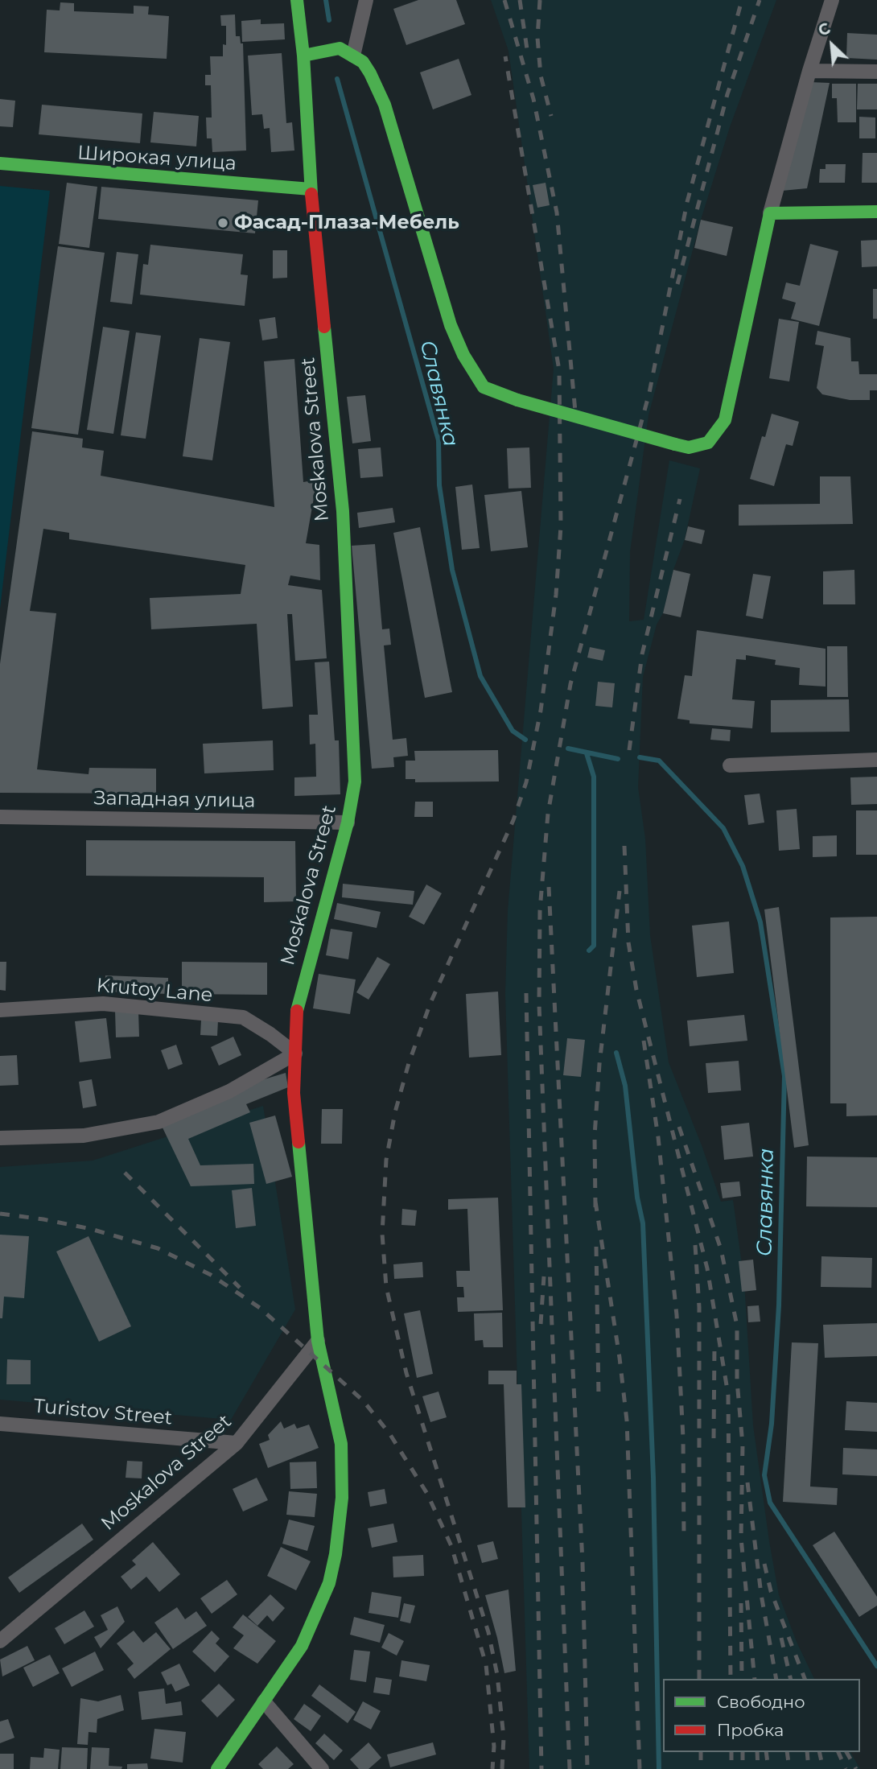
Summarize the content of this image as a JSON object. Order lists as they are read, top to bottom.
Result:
{
  "streets": {
    "street": [
      "Широкая улица",
      "Moskalova Street",
      "Западная улица",
      "Krutoy Lane",
      "Turistov Street"
    ]
  },
  "crossings": [
    ["Широкая улица", "Moskalova Street"],
    ["Moskalova Street", "Западная улица"],
    ["Moskalova Street", "Krutoy Lane"],
    ["Moskalova Street", "Turistov Street"]
  ],
  "water": ["Славянка"],
  "places": ["Фасад-Плаза-Мебель"],
  "legend": ["Свободно", "Пробка"],
  "north": "top left"
}
